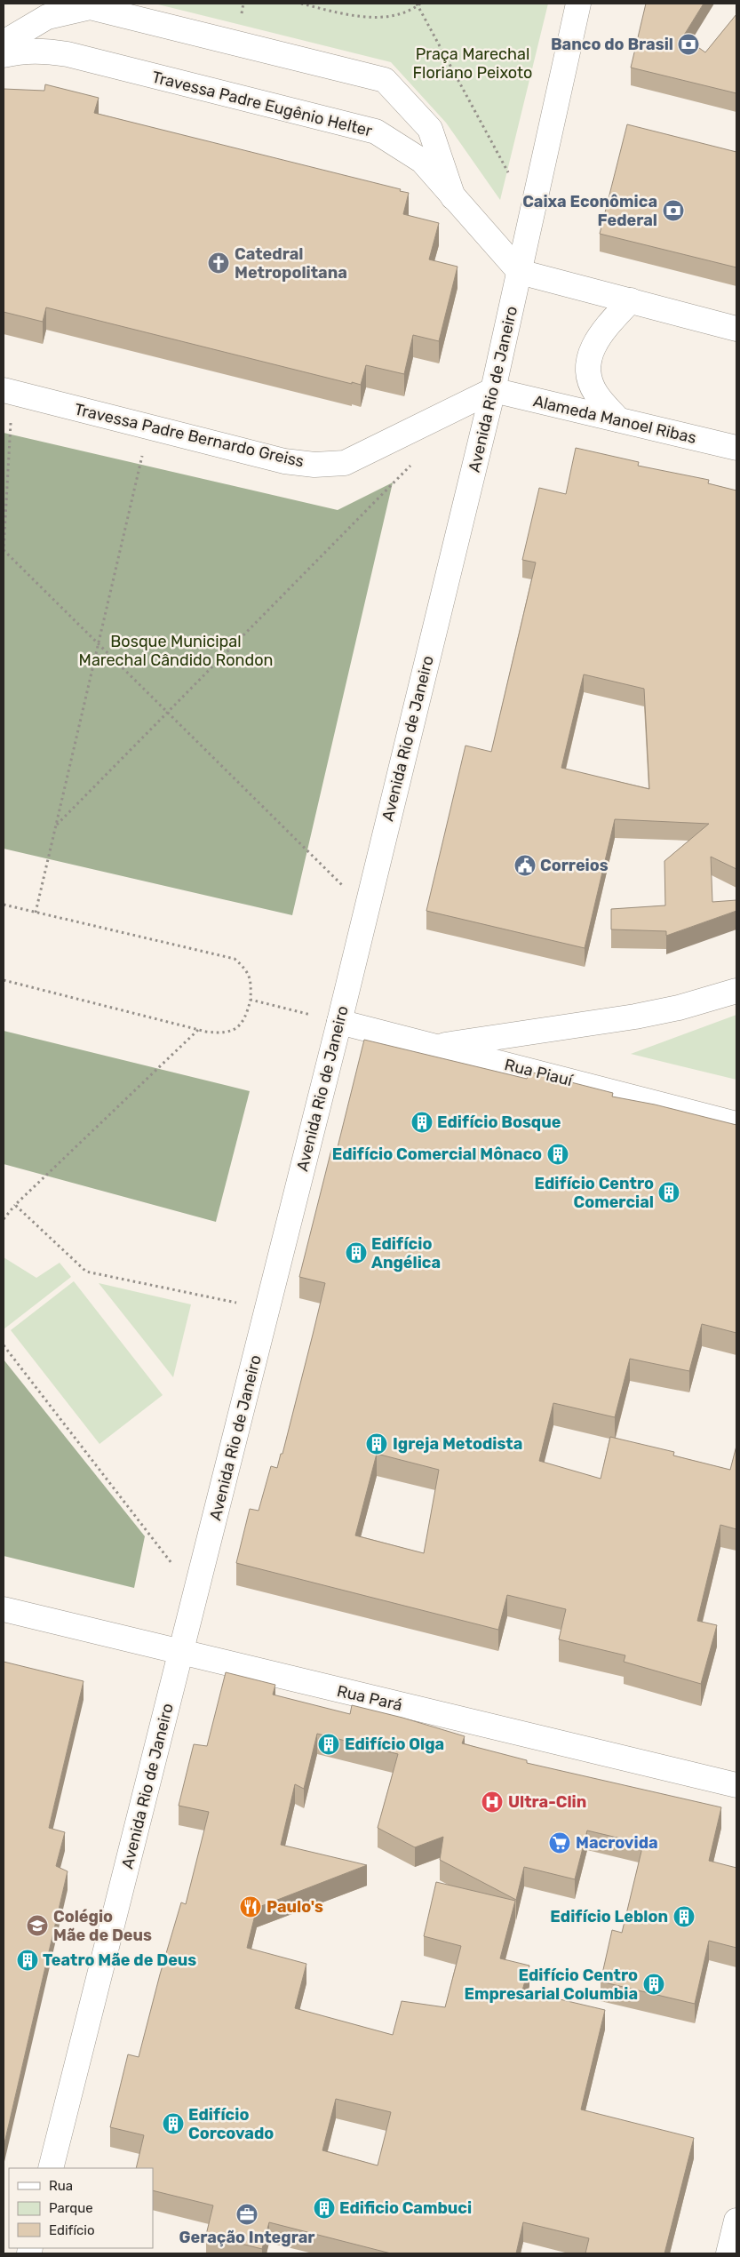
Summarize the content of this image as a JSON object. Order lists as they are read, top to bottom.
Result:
{
  "streets": {
    "street": [
      "Travessa Padre Eugênio Helter",
      "Avenida Rio de Janeiro",
      "Alameda Manoel Ribas",
      "Travessa Padre Bernardo Greiss",
      "Rua Piauí",
      "Rua Pará"
    ]
  },
  "crossings": [
    ["Travessa Padre Eugênio Helter", "Avenida Rio de Janeiro"],
    ["Avenida Rio de Janeiro", "Alameda Manoel Ribas"],
    ["Avenida Rio de Janeiro", "Travessa Padre Bernardo Greiss"],
    ["Avenida Rio de Janeiro", "Rua Piauí"],
    ["Avenida Rio de Janeiro", "Rua Pará"],
    ["Alameda Manoel Ribas", "Travessa Padre Bernardo Greiss"]
  ],
  "parks": ["Praça Marechal Floriano Peixoto", "Bosque Municipal Marechal Cândido Rondon"],
  "places": {
    "bank": ["Banco do Brasil", "Caixa Econômica Federal"],
    "church": ["Catedral Metropolitana"],
    "public building": ["Correios"],
    "building": [
      "Edifício Bosque",
      "Edifício Comercial Mônaco",
      "Edifício Centro Comercial",
      "Edifício Angélica",
      "Igreja Metodista",
      "Edifício Olga",
      "Edifício Leblon",
      "Teatro Mãe de Deus",
      "Edifício Centro Empresarial Columbia",
      "Edifício Corcovado",
      "Edificio Cambuci"
    ],
    "hospital": ["Ultra-Clin"],
    "supermarket": ["Macrovida"],
    "restaurant": ["Paulo's"],
    "school or university": ["Colégio Mãe de Deus"],
    "office": ["Geração Integrar"]
  },
  "legend": ["Rua", "Parque", "Edifício"]
}
